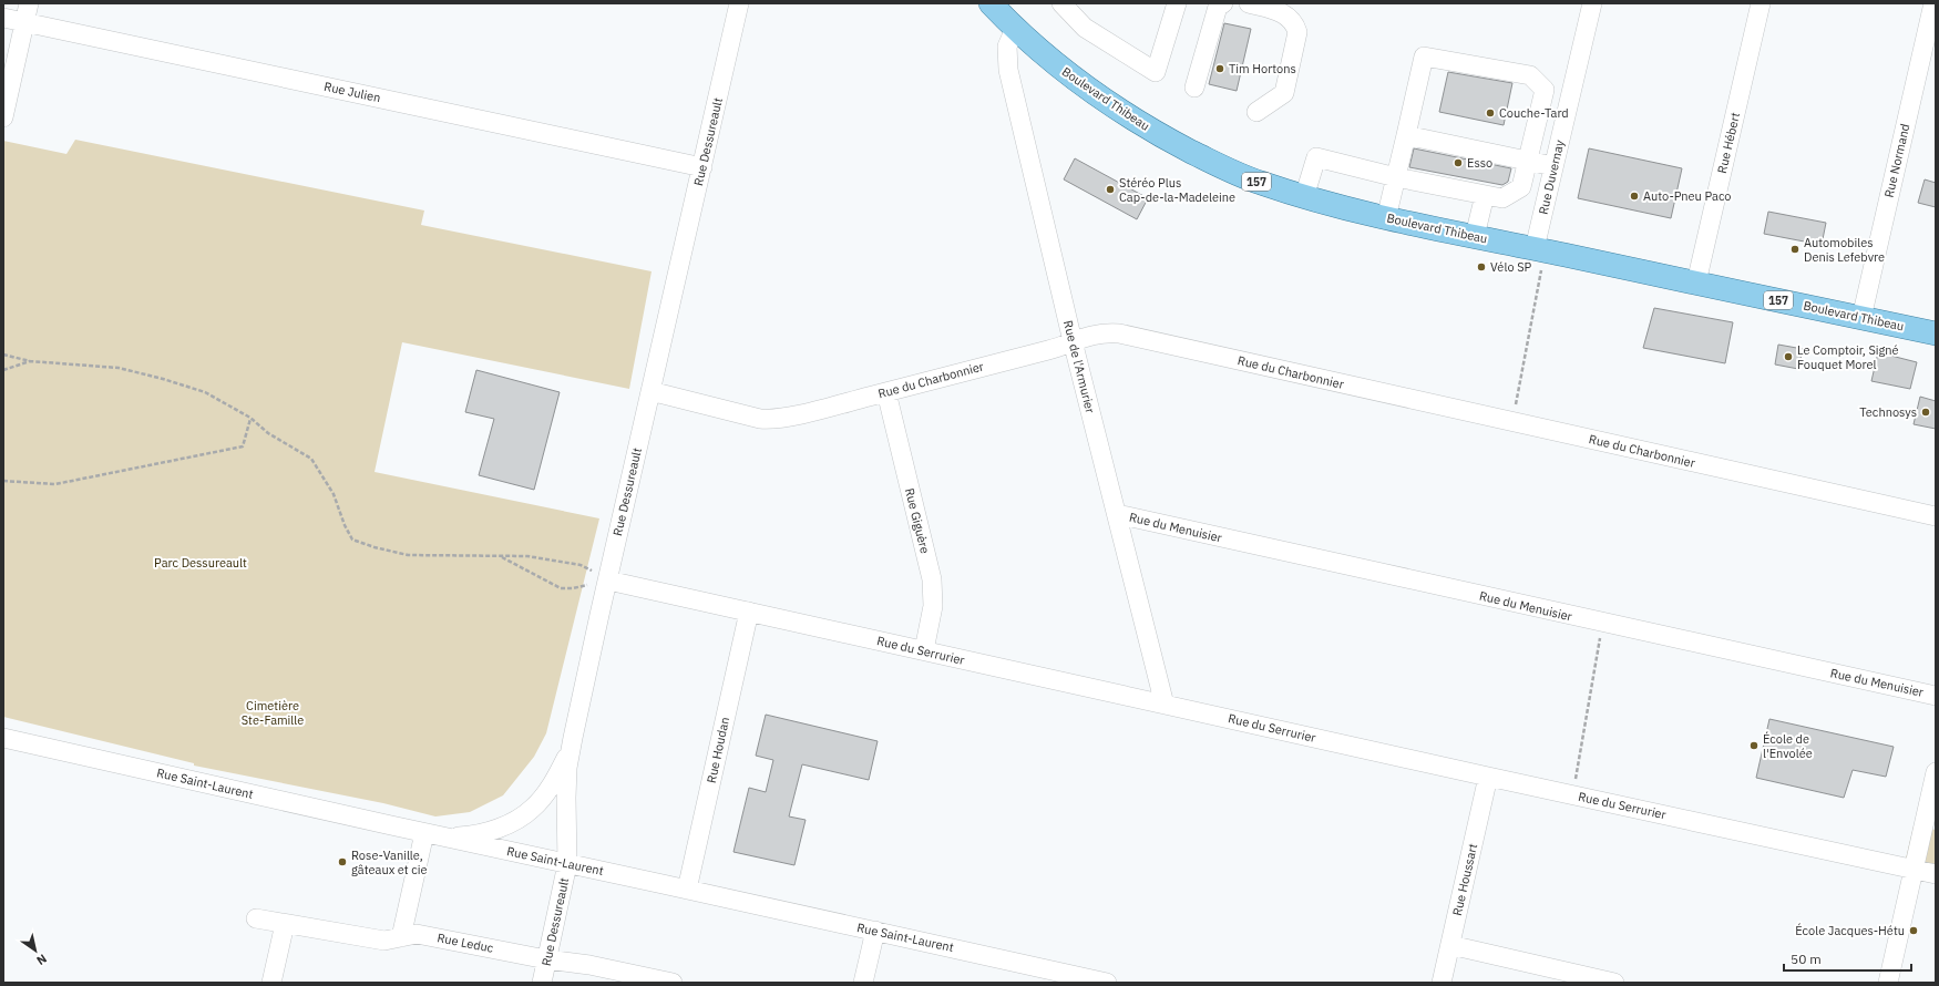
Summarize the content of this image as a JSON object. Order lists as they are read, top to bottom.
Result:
{
  "streets": {
    "main road": ["Boulevard Thibeau", "157"],
    "street": [
      "Rue Julien",
      "Rue Dessureault",
      "Rue Hébert",
      "Rue Normand",
      "Rue Duvernay",
      "Rue de l'Armurier",
      "Rue du Charbonnier",
      "Rue Giguère",
      "Rue du Menuisier",
      "Rue du Serrurier",
      "Rue Houdan",
      "Rue Saint-Laurent",
      "Rue Houssart",
      "Rue Leduc"
    ]
  },
  "crossings": [
    ["Rue Julien", "Rue Dessureault"],
    ["Boulevard Thibeau", "Rue Hébert"],
    ["Boulevard Thibeau", "Rue Normand"],
    ["Boulevard Thibeau", "Rue Duvernay"],
    ["Boulevard Thibeau", "Rue de l'Armurier"],
    ["Rue Dessureault", "Rue du Charbonnier"],
    ["Rue Dessureault", "Rue du Serrurier"],
    ["Rue Dessureault", "Rue Saint-Laurent"],
    ["Rue Dessureault", "Rue Leduc"],
    ["Rue de l'Armurier", "Rue du Charbonnier"],
    ["Rue de l'Armurier", "Rue du Menuisier"],
    ["Rue de l'Armurier", "Rue du Serrurier"],
    ["Rue du Charbonnier", "Rue Giguère"],
    ["Rue Giguère", "Rue du Serrurier"],
    ["Rue du Serrurier", "Rue Houdan"],
    ["Rue du Serrurier", "Rue Houssart"],
    ["Rue Houdan", "Rue Saint-Laurent"]
  ],
  "parks": ["Parc Dessureault", "Cimetière Ste-Famille"],
  "places": [
    "Tim Hortons",
    "Couche-Tard",
    "Esso",
    "Stéréo Plus Cap-de-la-Madeleine",
    "Auto-Pneu Paco",
    "Automobiles Denis Lefebvre",
    "Vélo SP",
    "Le Comptoir, Signé Fouquet Morel",
    "Technosys",
    "École de l'Envolée",
    "Rose-Vanille, gâteaux et cie",
    "École Jacques-Hétu"
  ],
  "scale_bar": "50 m",
  "north": "bottom right"
}
